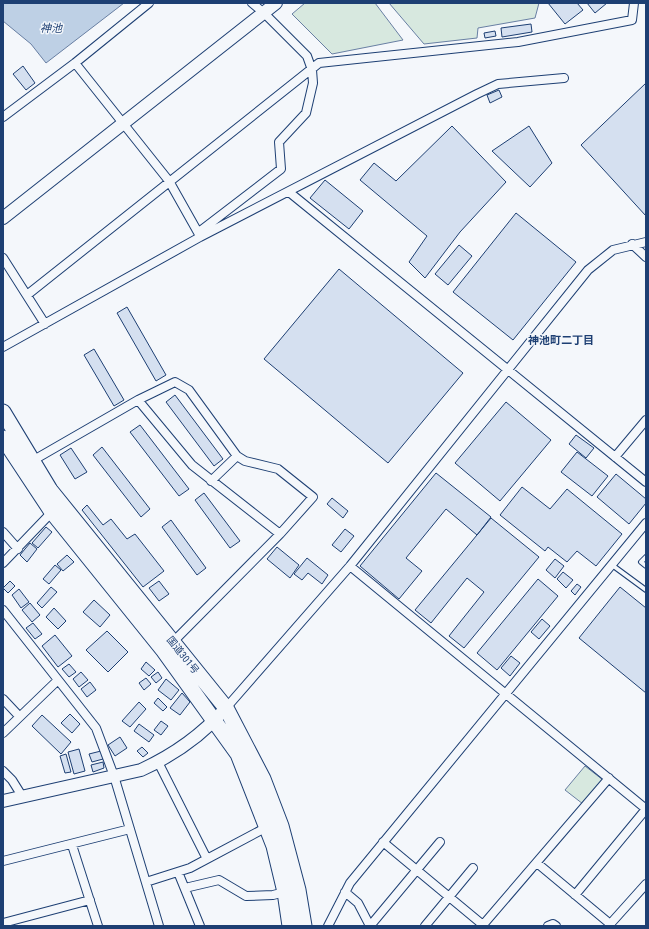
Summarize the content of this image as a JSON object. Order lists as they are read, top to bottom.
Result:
{
  "streets": {
    "highway": ["国道301号"]
  },
  "districts": ["神池町二丁目"],
  "water": ["神池"]
}
